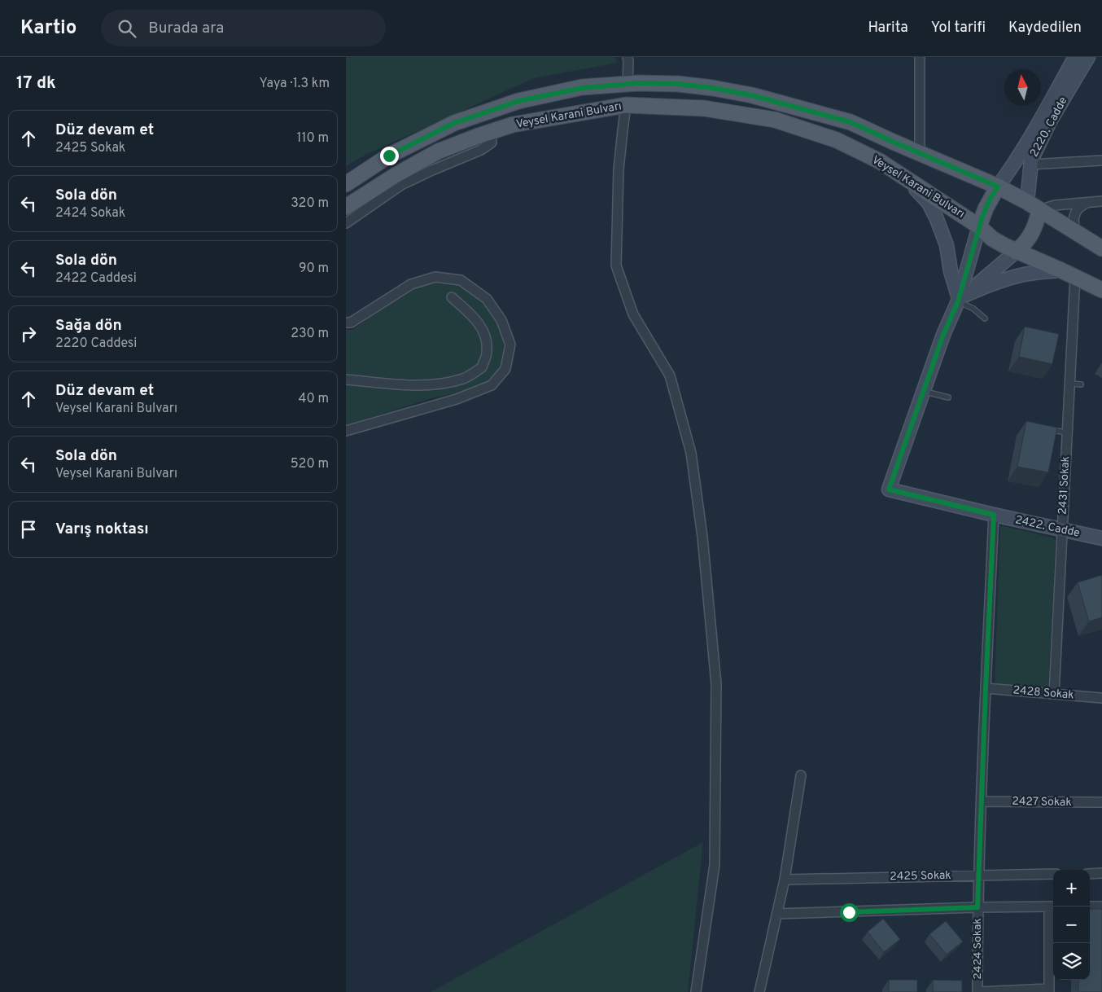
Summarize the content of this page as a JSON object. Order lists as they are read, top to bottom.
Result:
{
  "streets": {
    "main road": ["Veysel Karani Bulvarı"],
    "street": [
      "2220. Cadde",
      "2431 Sokak",
      "2422. Cadde",
      "2428 Sokak",
      "2427 Sokak",
      "2425 Sokak",
      "2424 Sokak"
    ]
  },
  "crossings": [
    ["Veysel Karani Bulvarı", "2220. Cadde"],
    ["Veysel Karani Bulvarı", "2431 Sokak"],
    ["2431 Sokak", "2422. Cadde"],
    ["2431 Sokak", "2428 Sokak"],
    ["2422. Cadde", "2424 Sokak"],
    ["2428 Sokak", "2424 Sokak"],
    ["2427 Sokak", "2424 Sokak"],
    ["2425 Sokak", "2424 Sokak"]
  ],
  "north": "top",
  "page": {
    "header": "Kartio",
    "search": "Burada ara",
    "nav": ["Harita", "Yol tarifi", "Kaydedilen"],
    "heading": ["17 dk", "Yaya · 1.3 km"],
    "list": [
      ["Düz devam et", "2425 Sokak", "110 m"],
      ["Sola dön", "2424 Sokak", "320 m"],
      ["Sola dön", "2422 Caddesi", "90 m"],
      ["Sağa dön", "2220 Caddesi", "230 m"],
      ["Düz devam et", "Veysel Karani Bulvarı", "40 m"],
      ["Sola dön", "Veysel Karani Bulvarı", "520 m"],
      "Varış noktası"
    ],
    "map_buttons": ["+", "−"]
  }
}
